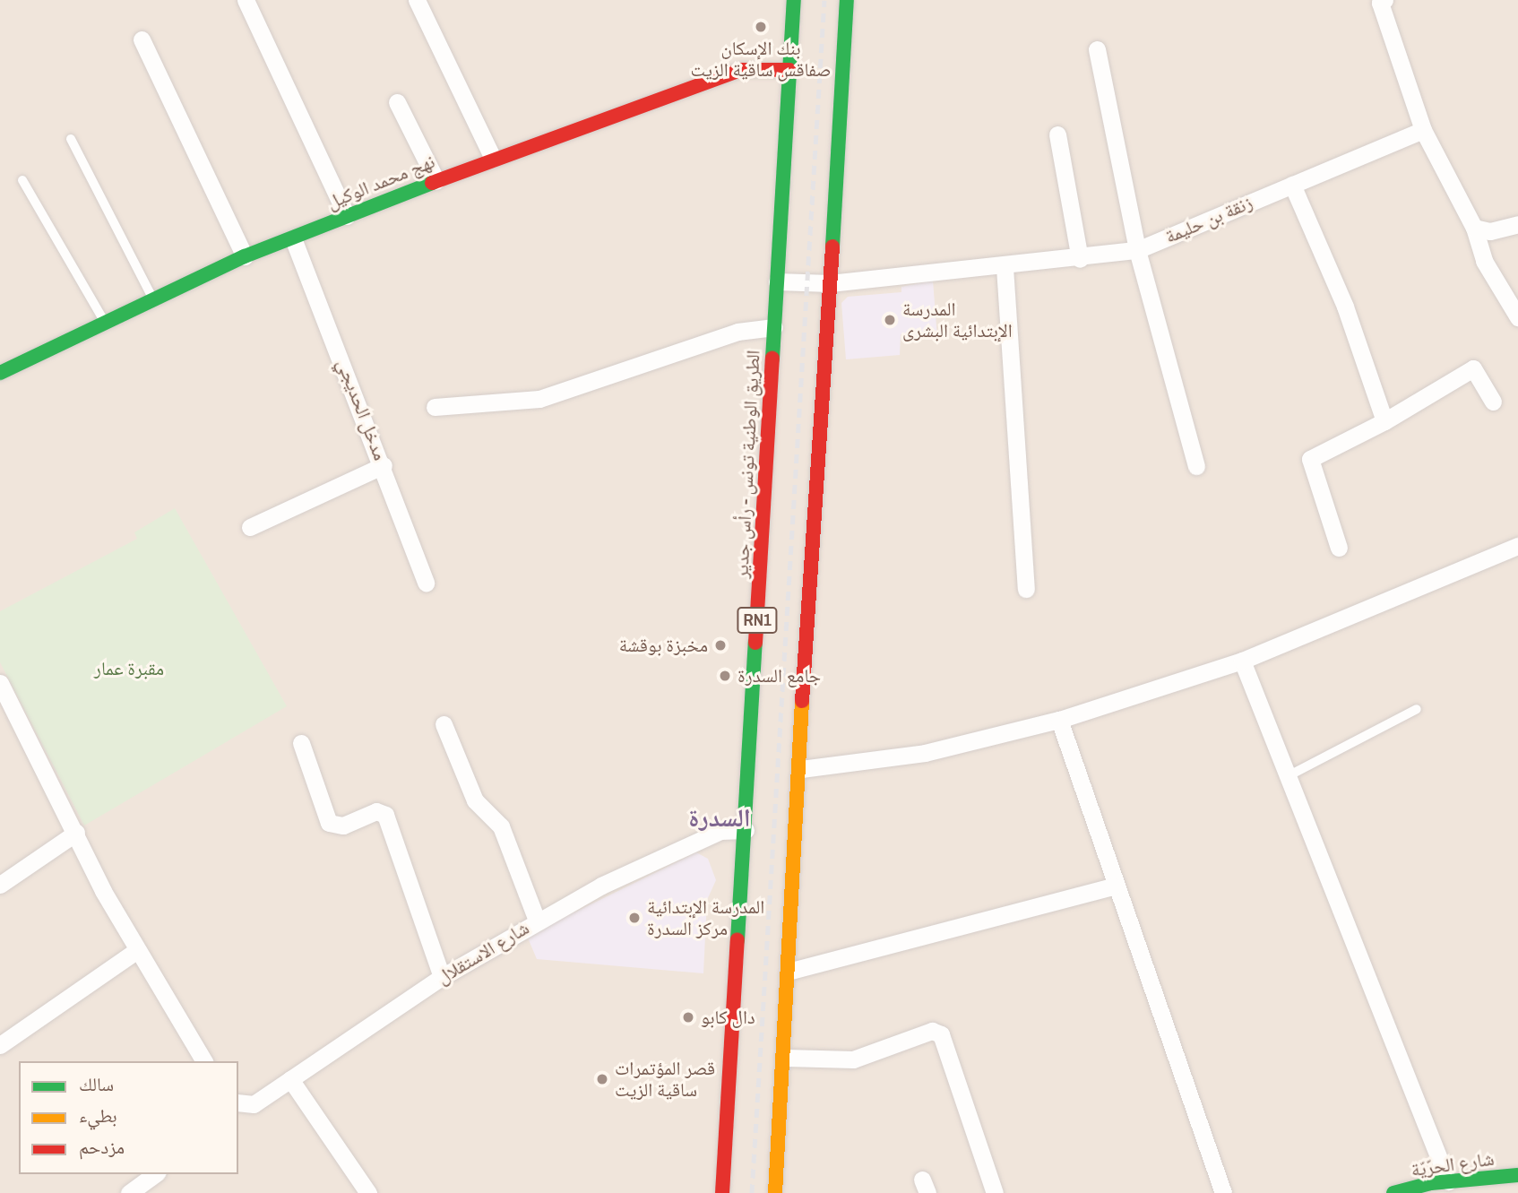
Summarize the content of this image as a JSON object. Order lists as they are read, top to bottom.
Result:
{
  "streets": {
    "street": [
      "نهج محمد الوكيل",
      "زنقة بن حليمة",
      "مدخل الحديجي",
      "الطريق الوطنية تونس - رأس جدير",
      "RN1",
      "شارع الاستقلال",
      "شارع الحرّيّة"
    ]
  },
  "crossings": [
    ["نهج محمد الوكيل", "مدخل الحديجي"],
    ["نهج محمد الوكيل", "الطريق الوطنية تونس - رأس جدير"],
    ["زنقة بن حليمة", "الطريق الوطنية تونس - رأس جدير"],
    ["الطريق الوطنية تونس - رأس جدير", "شارع الاستقلال"]
  ],
  "districts": ["السدرة"],
  "parks": ["مقبرة عمار"],
  "places": [
    "بنك الإسكان صفاقس ساقية الزيت",
    "المدرسة الإبتدائية البشرى",
    "مخبزة بوقشة",
    "جامع السدرة",
    "المدرسة الإبتدائية مركز السدرة",
    "دال كابو",
    "قصر المؤتمرات ساقية الزيت"
  ],
  "legend": ["سالك", "بطيء", "مزدحم"]
}
